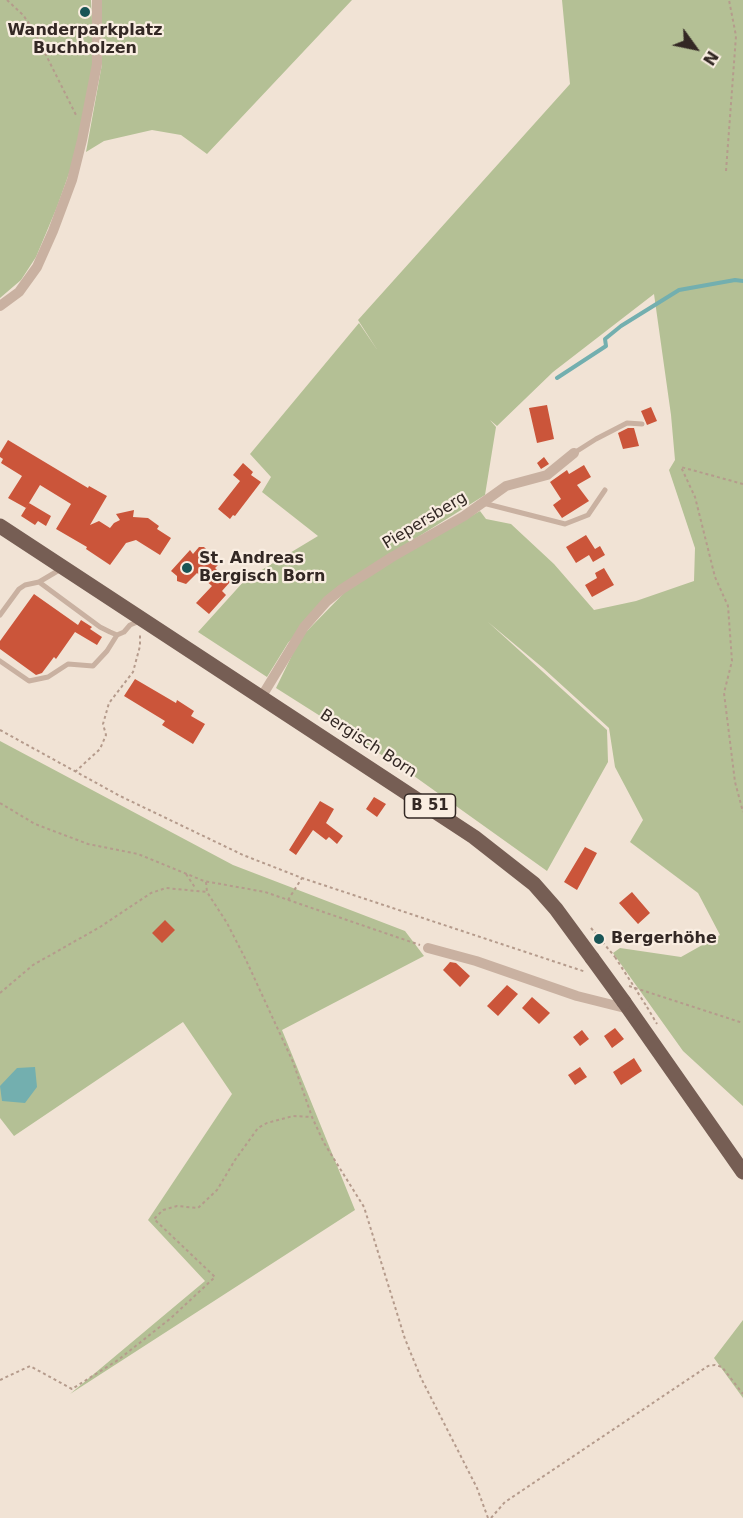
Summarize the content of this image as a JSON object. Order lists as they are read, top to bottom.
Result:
{
  "streets": {
    "main road": ["Bergisch Born", "B 51"],
    "street": ["Piepersberg"]
  },
  "crossings": [
    ["Piepersberg", "Bergisch Born"]
  ],
  "places": ["Wanderparkplatz Buchholzen", "St. Andreas Bergisch Born", "Bergerhöhe"],
  "north": "bottom right"
}
